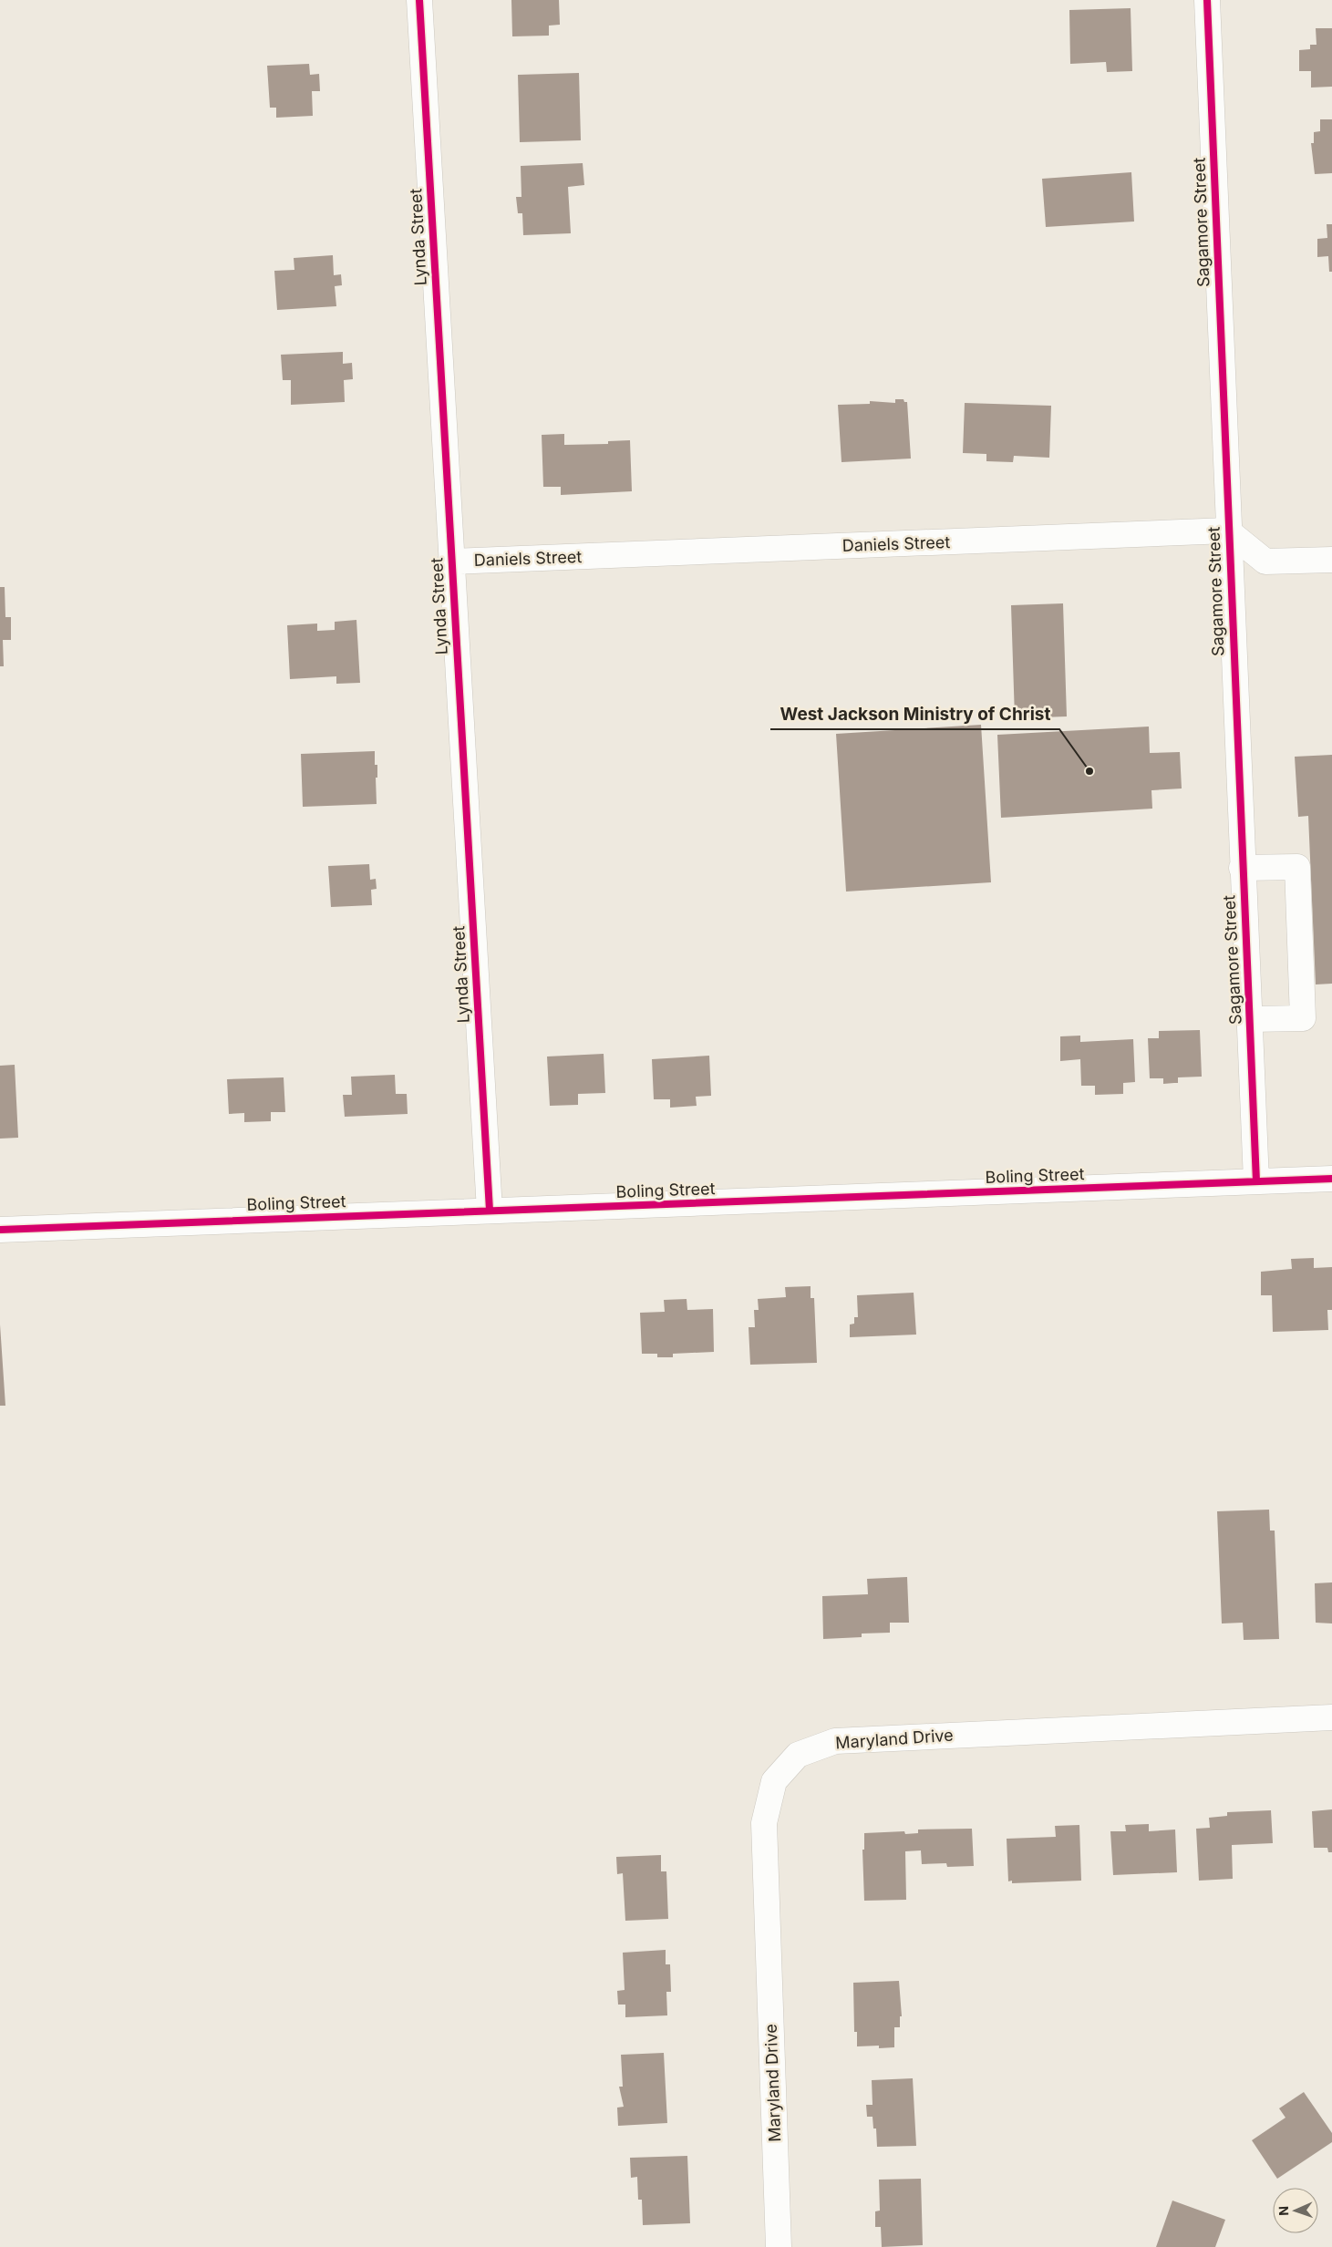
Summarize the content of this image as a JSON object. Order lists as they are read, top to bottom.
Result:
{
  "streets": {
    "street": [
      "Sagamore Street",
      "Lynda Street",
      "Daniels Street",
      "Boling Street",
      "Maryland Drive"
    ]
  },
  "crossings": [
    ["Sagamore Street", "Daniels Street"],
    ["Sagamore Street", "Boling Street"],
    ["Lynda Street", "Daniels Street"],
    ["Lynda Street", "Boling Street"]
  ],
  "places": ["West Jackson Ministry of Christ"],
  "north": "left"
}
